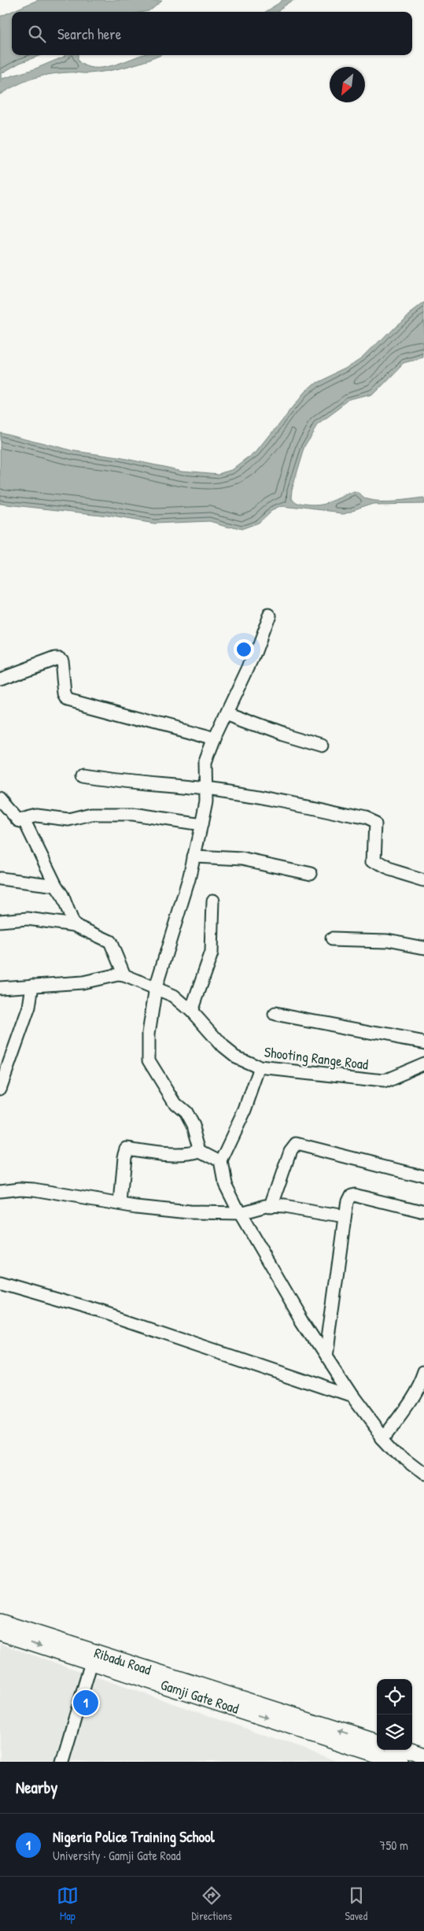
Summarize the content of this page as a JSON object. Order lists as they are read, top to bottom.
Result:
{
  "streets": {
    "main road": ["Ribadu Road", "Gamji Gate Road"],
    "street": ["Shooting Range Road"]
  },
  "crossings": [
    ["Ribadu Road", "Gamji Gate Road"]
  ],
  "one_way": ["Ribadu Road", "Gamji Gate Road"],
  "north": "bottom left",
  "page": {
    "search": "Search here",
    "pins": "1",
    "heading": "Nearby",
    "list": [
      {
        "mark": "1",
        "name": "Nigeria Police Training School",
        "note": "University · Gamji Gate Road",
        "value": "750 m"
      }
    ],
    "nav": ["Map", "Directions", "Saved"]
  }
}
